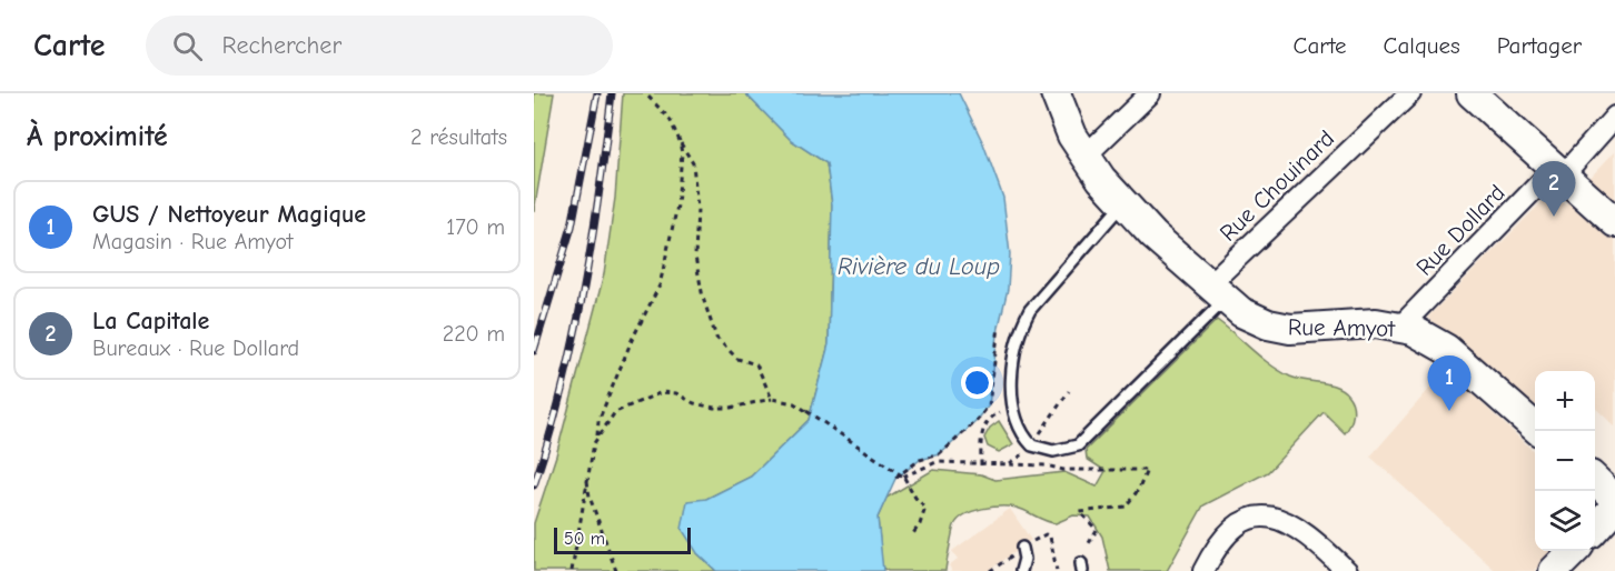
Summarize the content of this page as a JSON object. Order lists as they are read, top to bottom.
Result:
{
  "streets": {
    "main road": ["Rue Amyot"],
    "street": ["Rue Chouinard", "Rue Dollard"]
  },
  "crossings": [
    ["Rue Chouinard", "Rue Amyot"],
    ["Rue Dollard", "Rue Amyot"]
  ],
  "water": ["Rivière du Loup"],
  "scale_bar": "50 m",
  "page": {
    "header": "Carte",
    "search": "Rechercher",
    "nav": ["Carte", "Calques", "Partager"],
    "heading": ["À proximité", "2 résultats"],
    "pins": ["2", "1"],
    "list": [
      {
        "mark": "1",
        "name": "GUS / Nettoyeur Magique",
        "note": "Magasin · Rue Amyot",
        "value": "170 m"
      },
      {
        "mark": "2",
        "name": "La Capitale",
        "note": "Bureaux · Rue Dollard",
        "value": "220 m"
      }
    ],
    "map_buttons": ["+", "−"],
    "scale": "50 m"
  }
}
